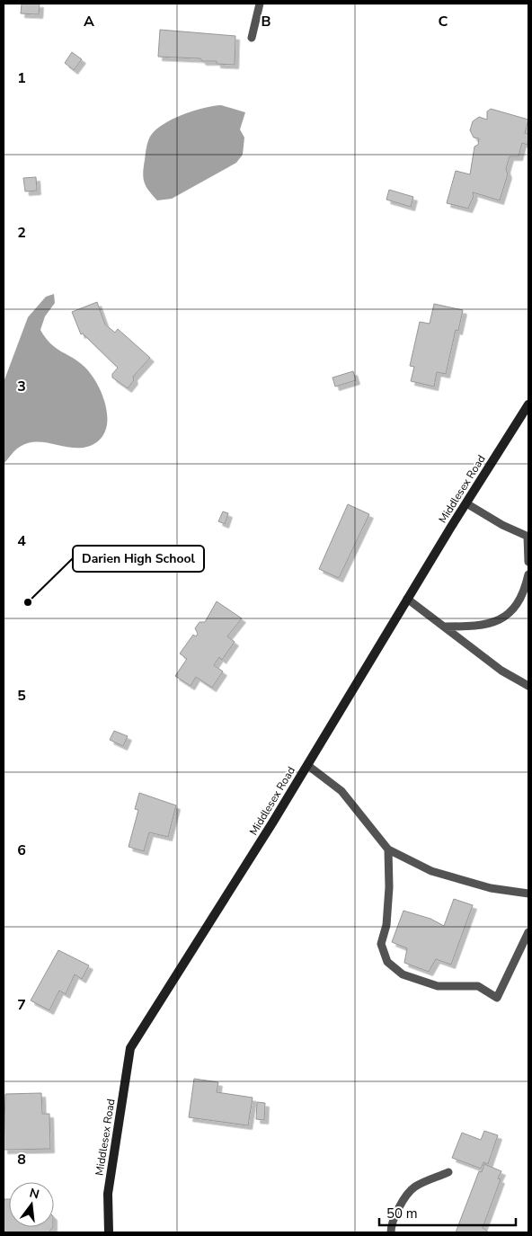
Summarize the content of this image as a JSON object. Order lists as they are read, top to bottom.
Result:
{
  "streets": {
    "main road": ["Middlesex Road"]
  },
  "places": ["Darien High School"],
  "scale_bar": "50 m",
  "north": "top",
  "grid": {
    "columns": ["A", "B", "C"],
    "rows": [
      "1",
      "2",
      "3",
      "4",
      "5",
      "6",
      "7",
      "8"
    ]
  }
}
